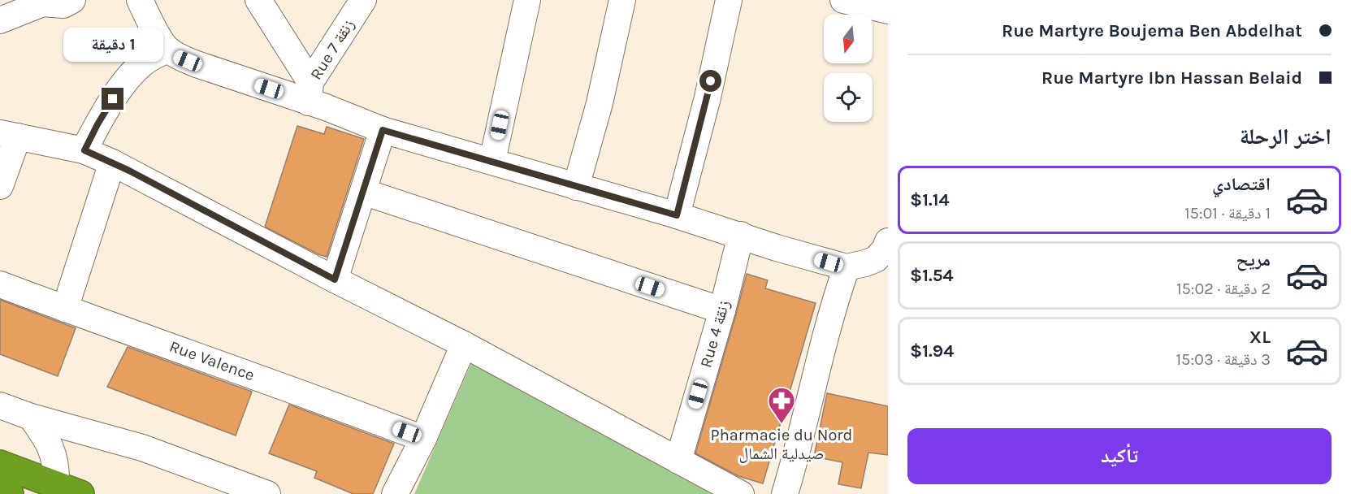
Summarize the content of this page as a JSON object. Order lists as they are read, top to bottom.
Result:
{
  "streets": {
    "street": ["Rue 7 زنقة", "Rue 4 زنقة", "Rue Valence"]
  },
  "places": {
    "pharmacy": ["Pharmacie du Nord صيدلية الشمال"]
  },
  "north": "bottom",
  "page": {
    "banner": ["Rue Martyre Boujema Ben Abdelhat", "Rue Martyre Ibn Hassan Belaid"],
    "bubble": "1 دقيقة",
    "heading": "اختر الرحلة",
    "list": [
      {
        "name": "اقتصادي",
        "note": "1 دقيقة · 15:01",
        "value": "$1.14"
      },
      {
        "name": "مريح",
        "note": "2 دقيقة · 15:02",
        "value": "$1.54"
      },
      {
        "name": "XL",
        "note": "3 دقيقة · 15:03",
        "value": "$1.94"
      }
    ],
    "buttons": "تأكيد"
  }
}
